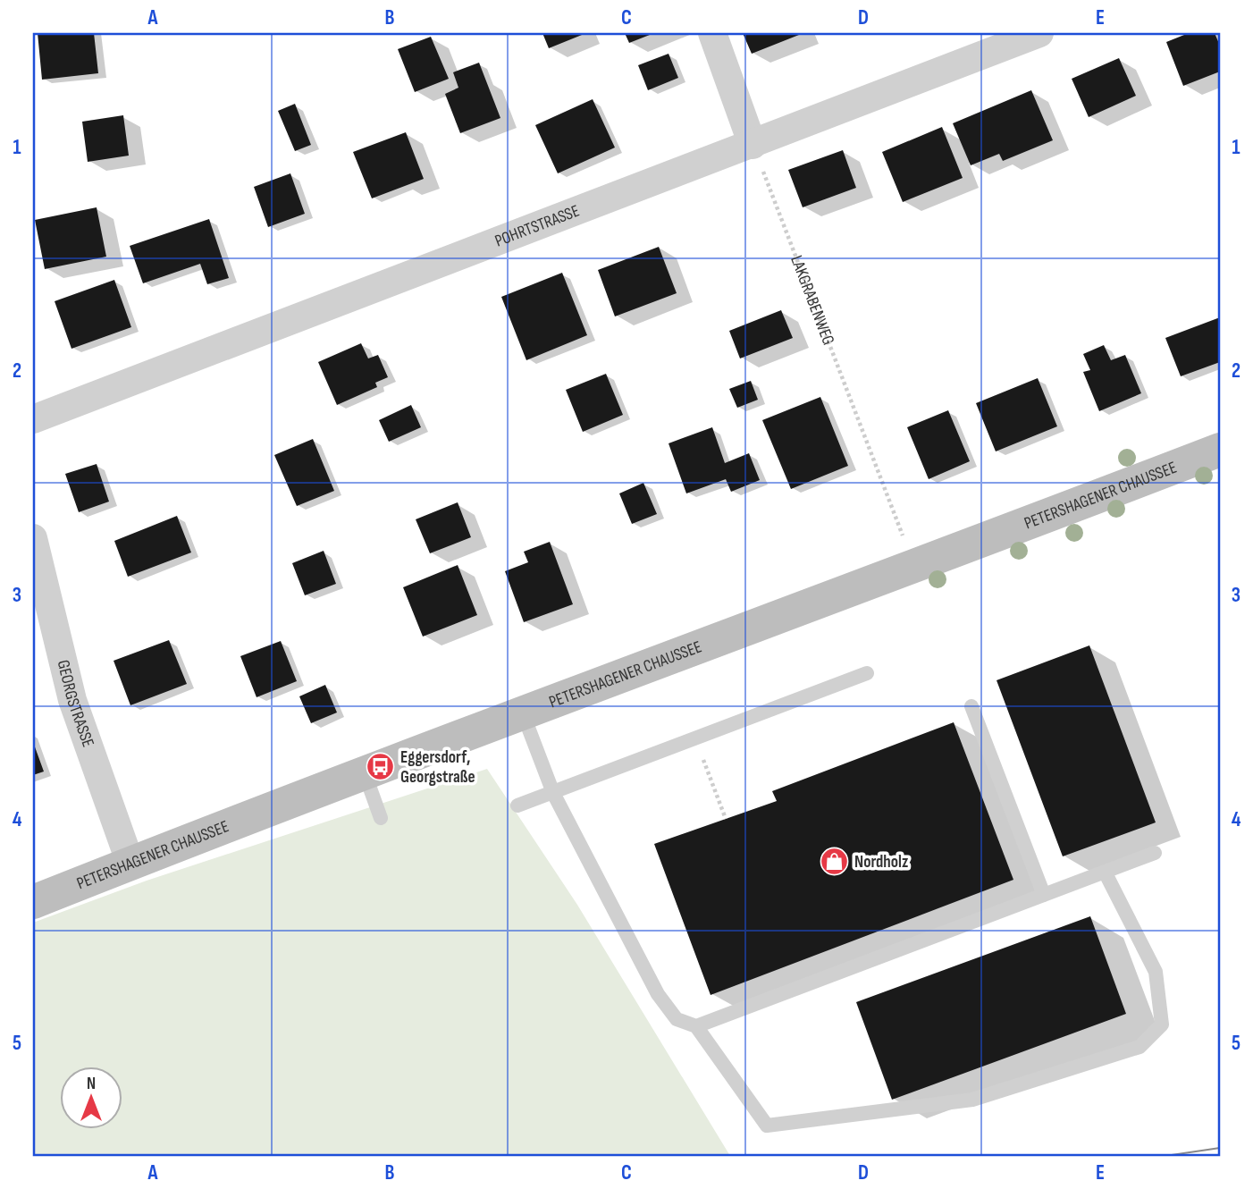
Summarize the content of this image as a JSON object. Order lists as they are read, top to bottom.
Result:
{
  "streets": {
    "street": ["POHRTSTRASSE", "PETERSHAGENER CHAUSSEE", "GEORGSTRASSE"],
    "path": ["LAKGRABENWEG"]
  },
  "crossings": [
    ["POHRTSTRASSE", "LAKGRABENWEG"],
    ["LAKGRABENWEG", "PETERSHAGENER CHAUSSEE"],
    ["PETERSHAGENER CHAUSSEE", "GEORGSTRASSE"]
  ],
  "places": {
    "bus stop": ["Eggersdorf, Georgstraße"],
    "shop": ["Nordholz"]
  },
  "north": "top",
  "grid": {
    "columns": [
      "A",
      "B",
      "C",
      "D",
      "E"
    ],
    "rows": [
      "1",
      "2",
      "3",
      "4",
      "5"
    ]
  }
}
